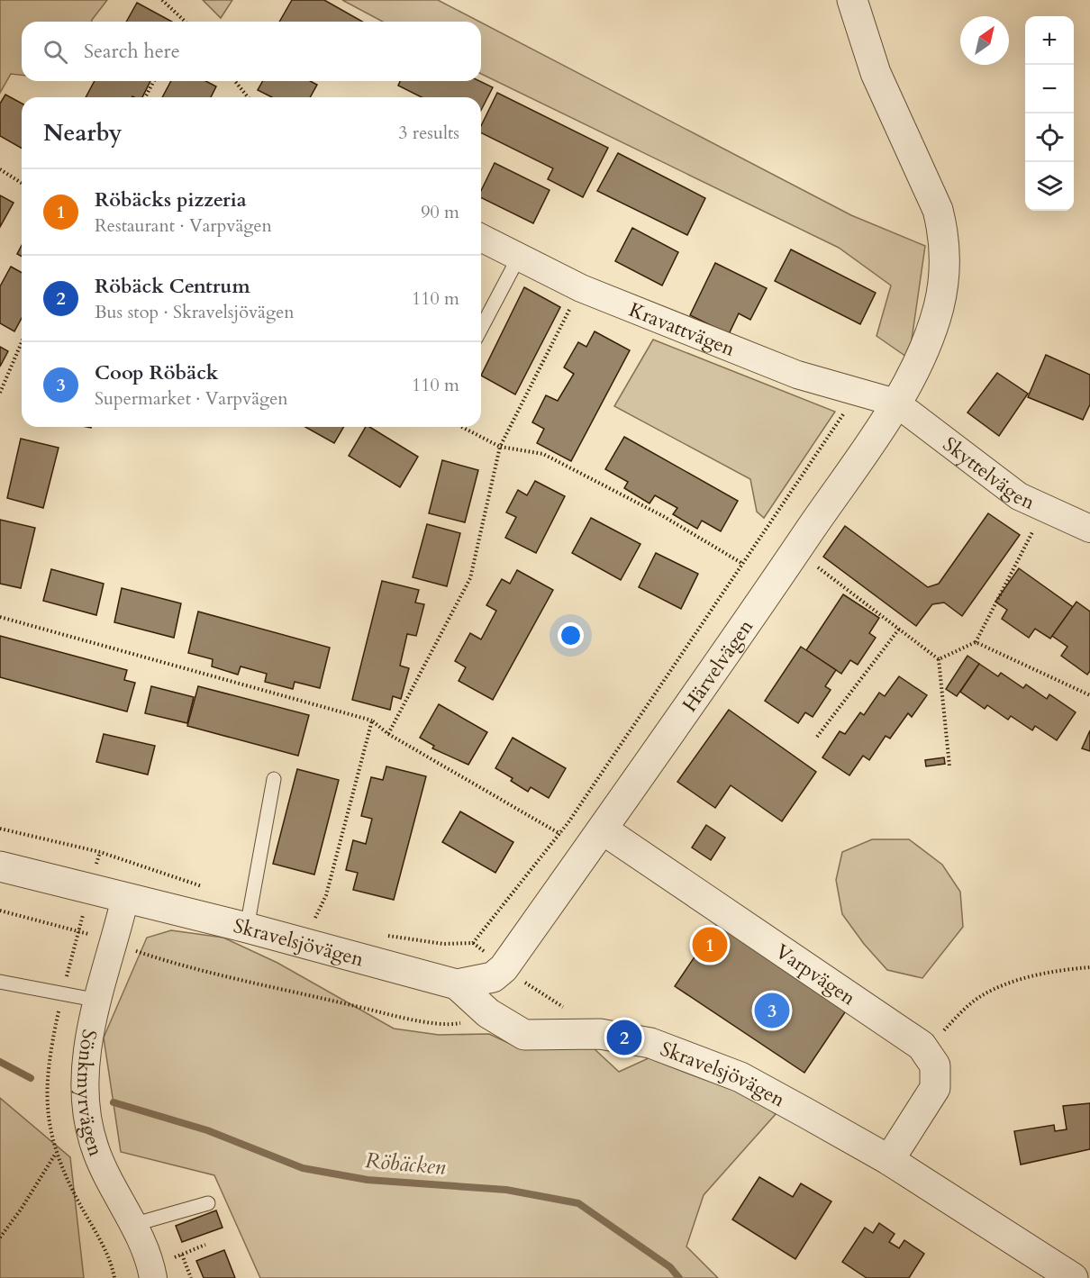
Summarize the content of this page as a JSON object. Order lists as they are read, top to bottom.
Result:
{
  "streets": {
    "street": [
      "Kravattvägen",
      "Skyttelvägen",
      "Härvelvägen",
      "Skravelsjövägen",
      "Varpvägen",
      "Sönkmyrvägen"
    ]
  },
  "crossings": [
    ["Kravattvägen", "Skyttelvägen"],
    ["Kravattvägen", "Härvelvägen"],
    ["Skyttelvägen", "Härvelvägen"],
    ["Härvelvägen", "Skravelsjövägen"],
    ["Härvelvägen", "Varpvägen"],
    ["Skravelsjövägen", "Varpvägen"],
    ["Skravelsjövägen", "Sönkmyrvägen"]
  ],
  "water": ["Röbäcken"],
  "north": "top right",
  "page": {
    "map_buttons": ["+", "−"],
    "search": "Search here",
    "heading": ["Nearby", "3 results"],
    "list": [
      {
        "mark": "1",
        "name": "Röbäcks pizzeria",
        "note": "Restaurant · Varpvägen",
        "value": "90 m"
      },
      {
        "mark": "2",
        "name": "Röbäck Centrum",
        "note": "Bus stop · Skravelsjövägen",
        "value": "110 m"
      },
      {
        "mark": "3",
        "name": "Coop Röbäck",
        "note": "Supermarket · Varpvägen",
        "value": "110 m"
      }
    ],
    "pins": ["1", "3", "2"]
  }
}
